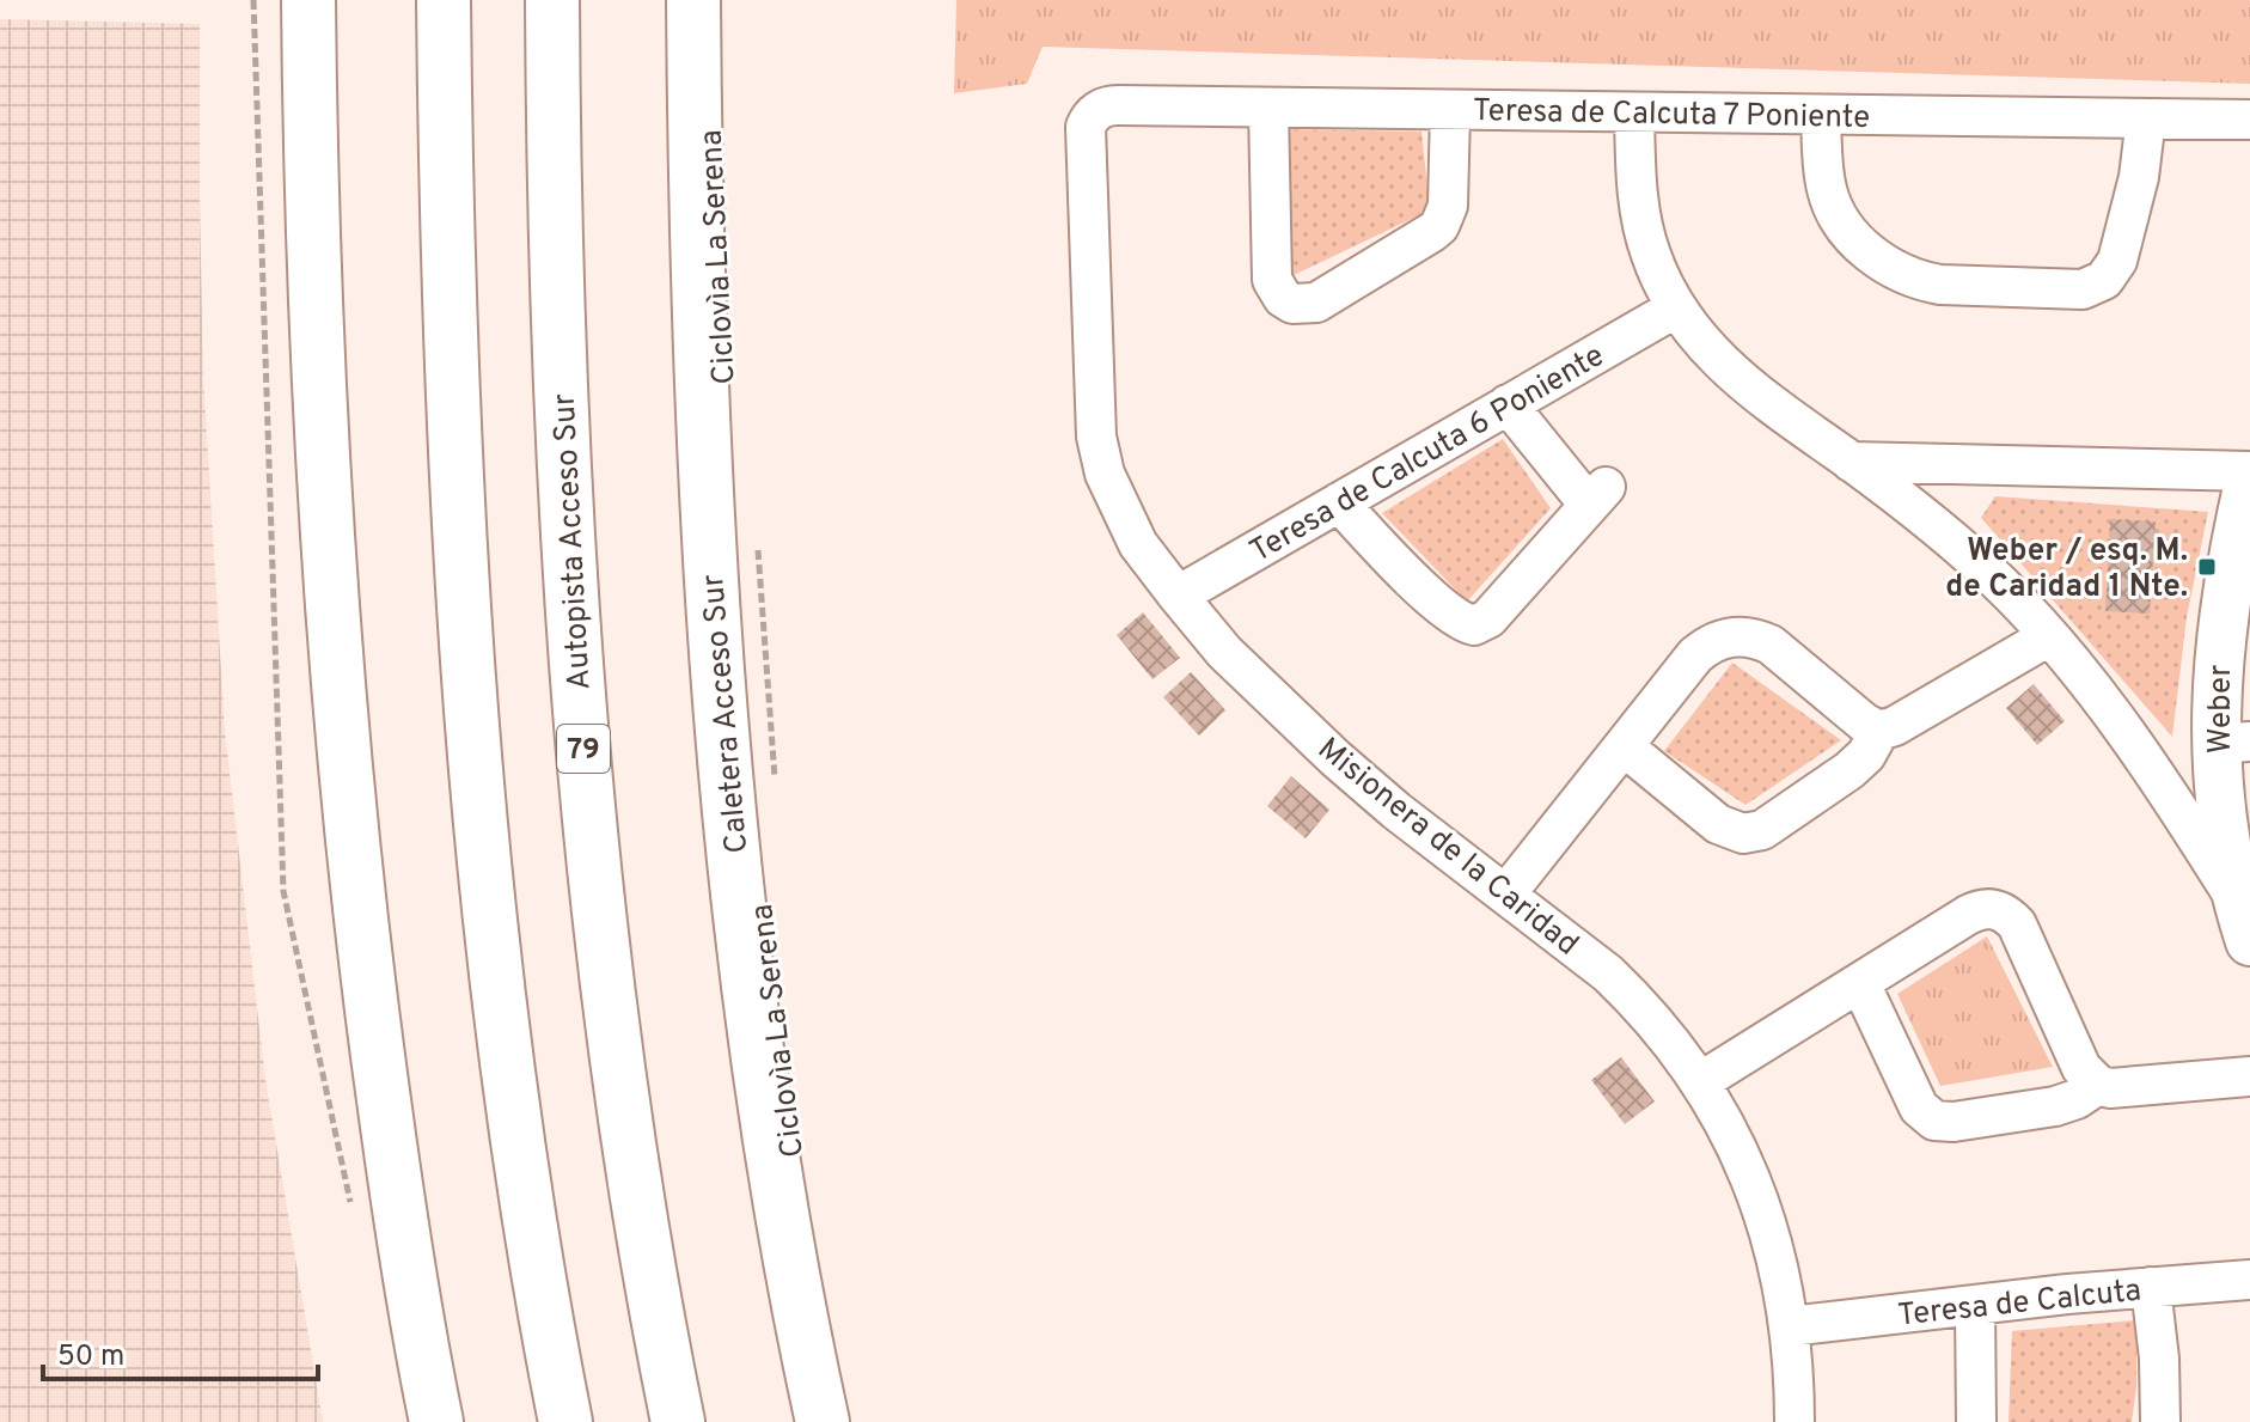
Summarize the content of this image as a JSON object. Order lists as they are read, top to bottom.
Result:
{
  "streets": {
    "main road": ["Autopista Acceso Sur", "Caletera Acceso Sur", "79"],
    "street": [
      "Teresa de Calcuta 7 Poniente",
      "Teresa de Calcuta 6 Poniente",
      "Weber",
      "Misionera de la Caridad",
      "Teresa de Calcuta"
    ]
  },
  "crossings": [
    ["Teresa de Calcuta 7 Poniente", "Misionera de la Caridad"],
    ["Teresa de Calcuta 6 Poniente", "Misionera de la Caridad"],
    ["Misionera de la Caridad", "Teresa de Calcuta"]
  ],
  "places": {
    "transit": ["Weber / esq. M. de Caridad 1 Nte."]
  },
  "scale_bar": "50 m"
}
